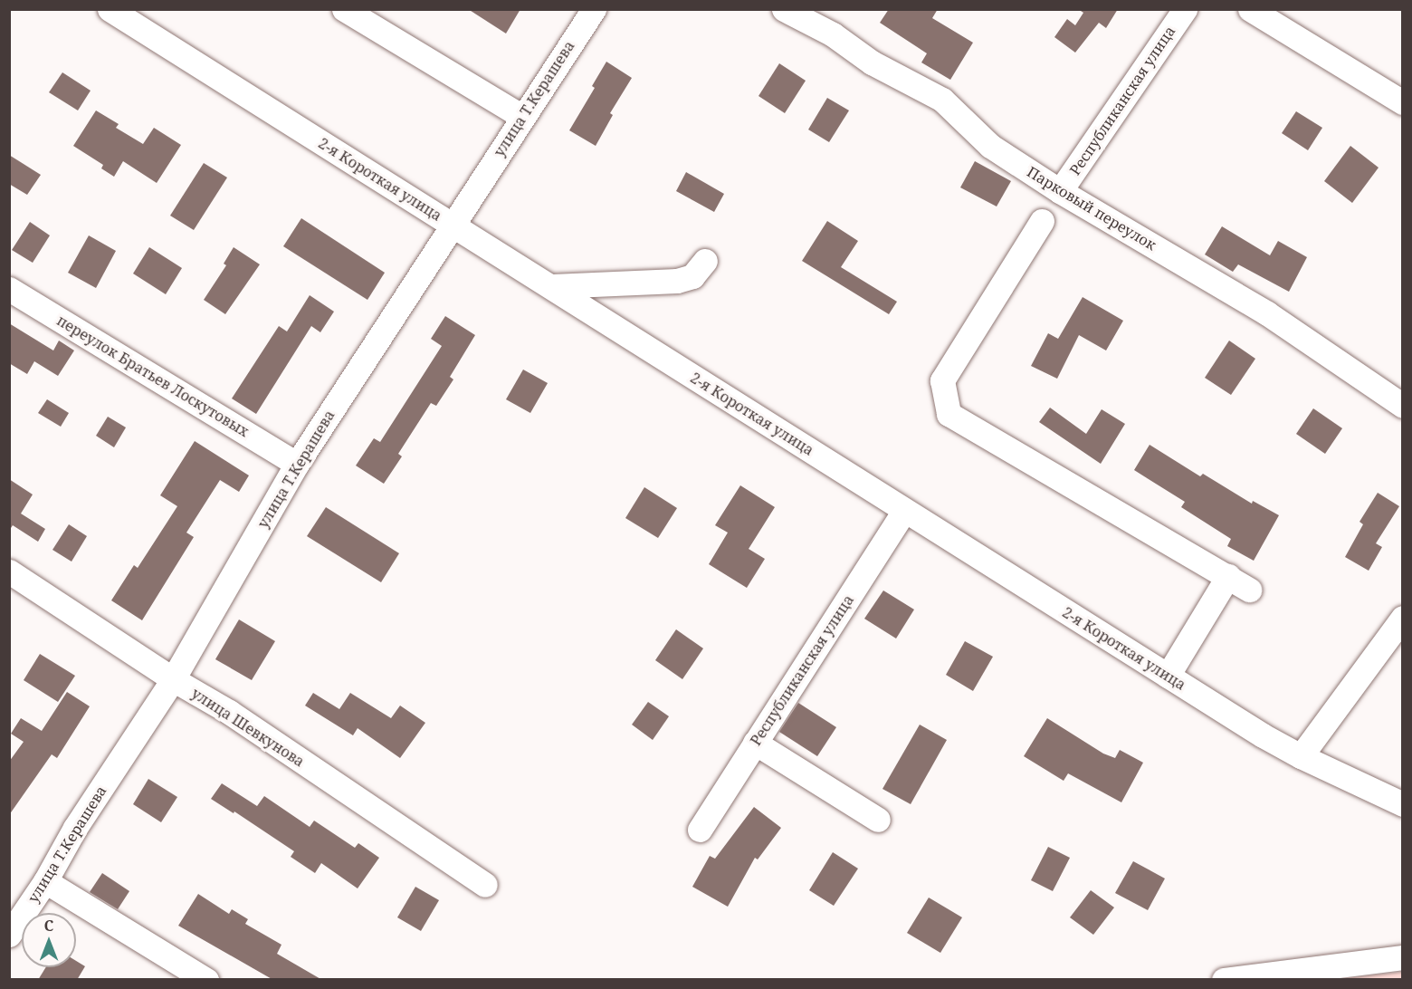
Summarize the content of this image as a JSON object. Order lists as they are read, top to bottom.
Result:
{
  "streets": {
    "street": [
      "улица Т.Керашева",
      "Республиканская улица",
      "2-я Короткая улица",
      "Парковый переулок",
      "переулок Братьев Лоскутовых",
      "улица Шевкунова"
    ]
  },
  "crossings": [
    ["улица Т.Керашева", "2-я Короткая улица"],
    ["улица Т.Керашева", "переулок Братьев Лоскутовых"],
    ["улица Т.Керашева", "улица Шевкунова"],
    ["Республиканская улица", "2-я Короткая улица"],
    ["Республиканская улица", "Парковый переулок"]
  ],
  "north": "top"
}
